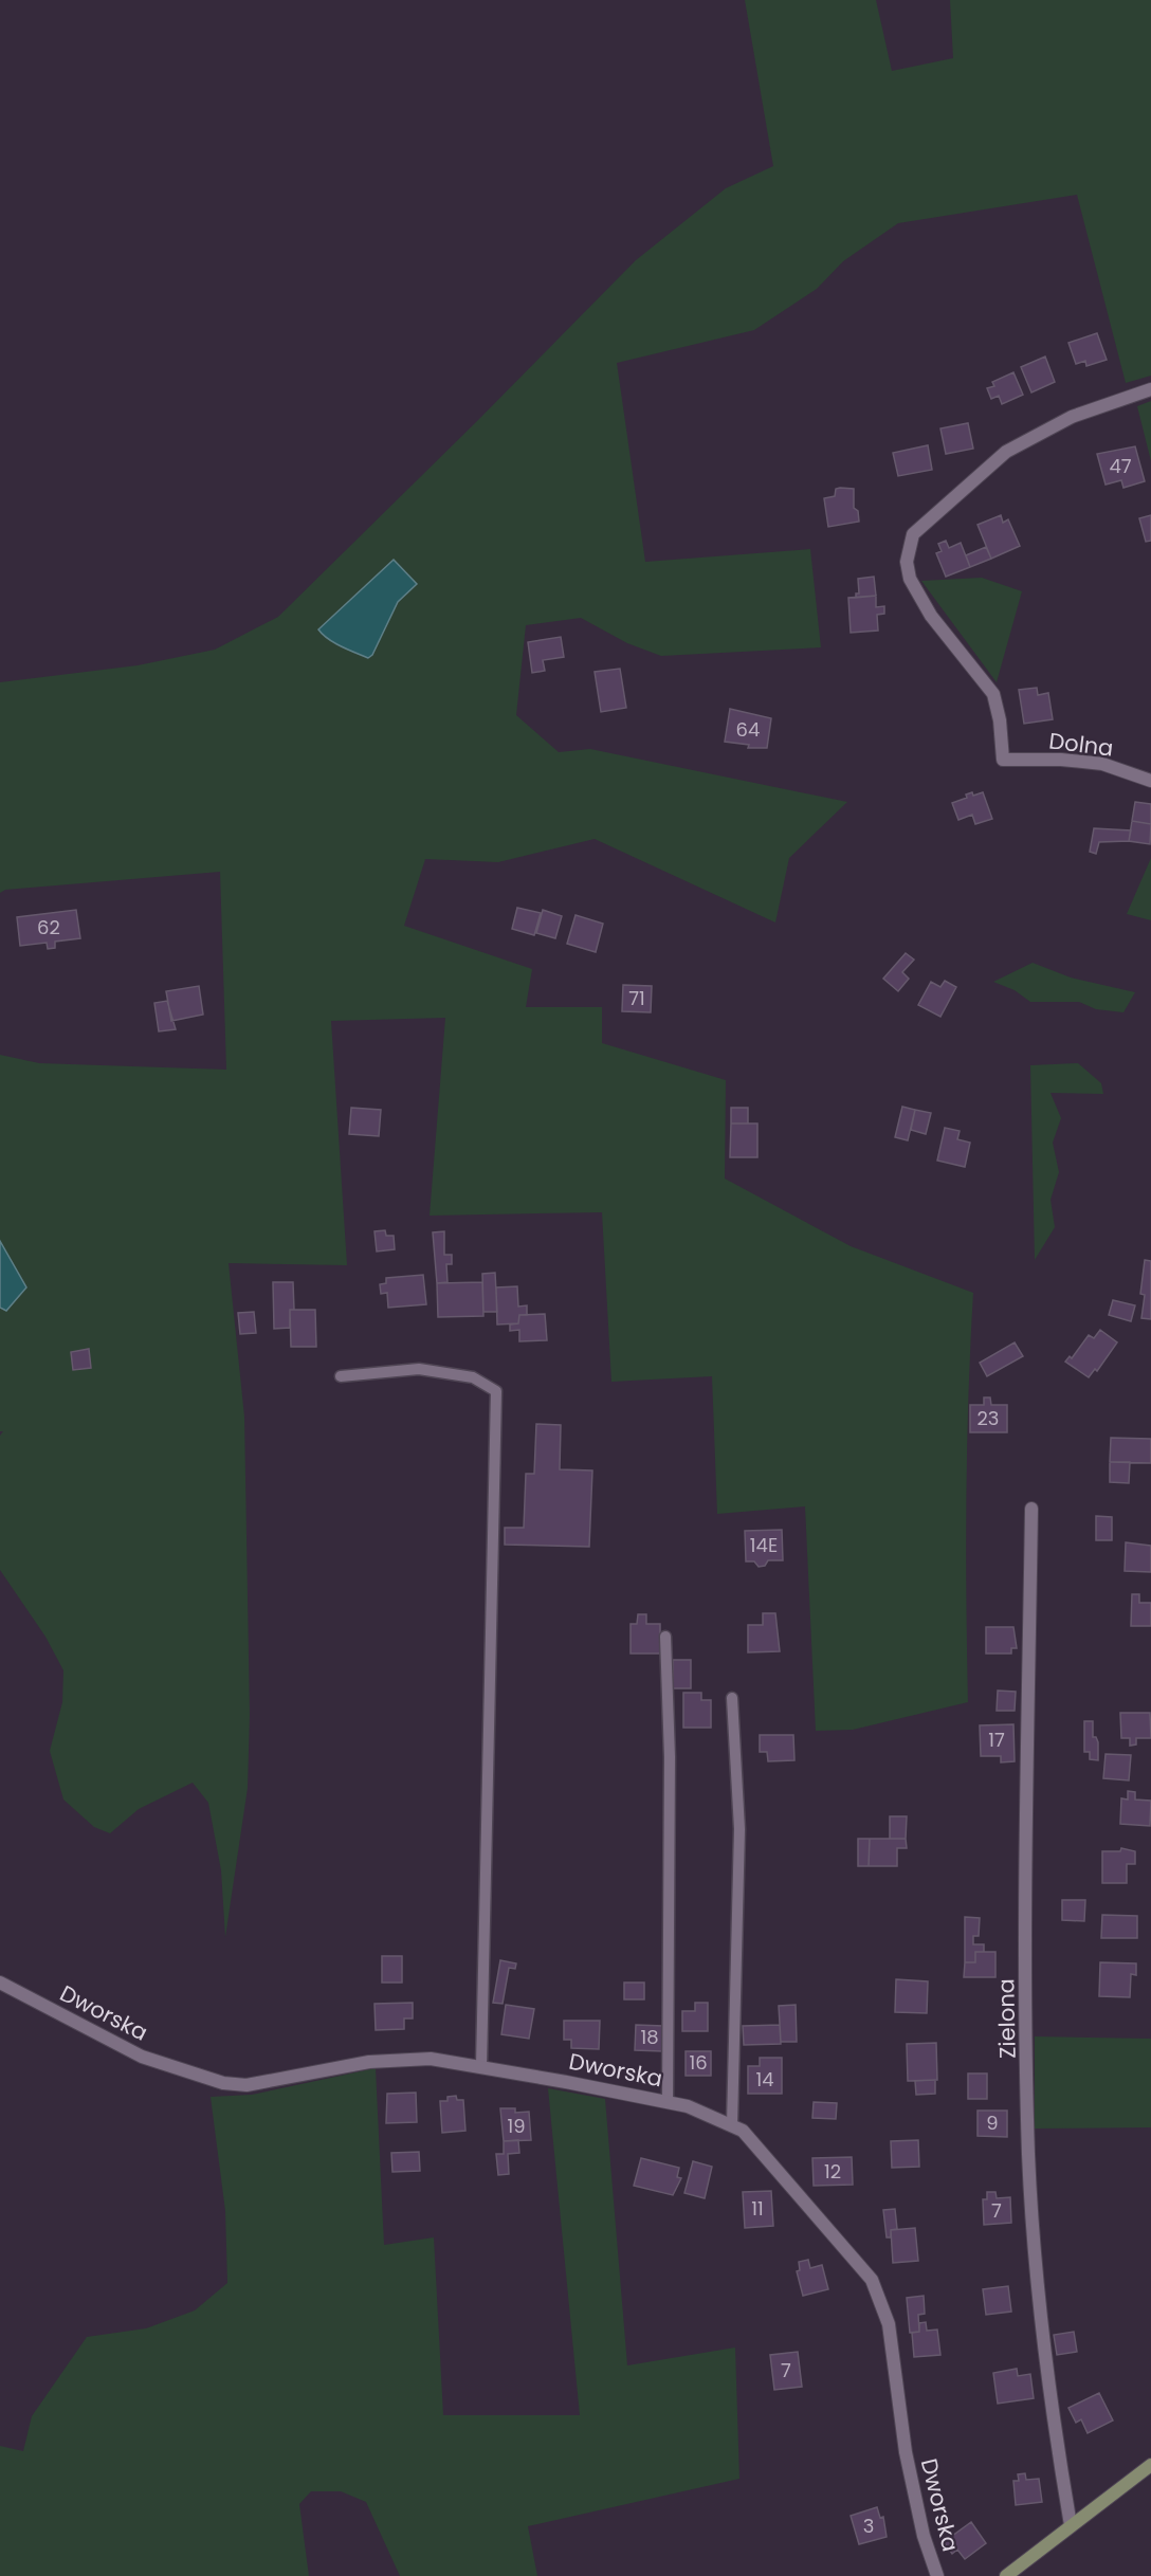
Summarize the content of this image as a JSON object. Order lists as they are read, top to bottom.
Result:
{
  "streets": {
    "street": ["Dolna", "Dworska", "Zielona"]
  },
  "house_numbers": [
    "47",
    "64",
    "62",
    "71",
    "23",
    "14E",
    "17",
    "18",
    "16",
    "14",
    "9",
    "19",
    "12",
    "11",
    "7",
    "7",
    "3"
  ]
}
